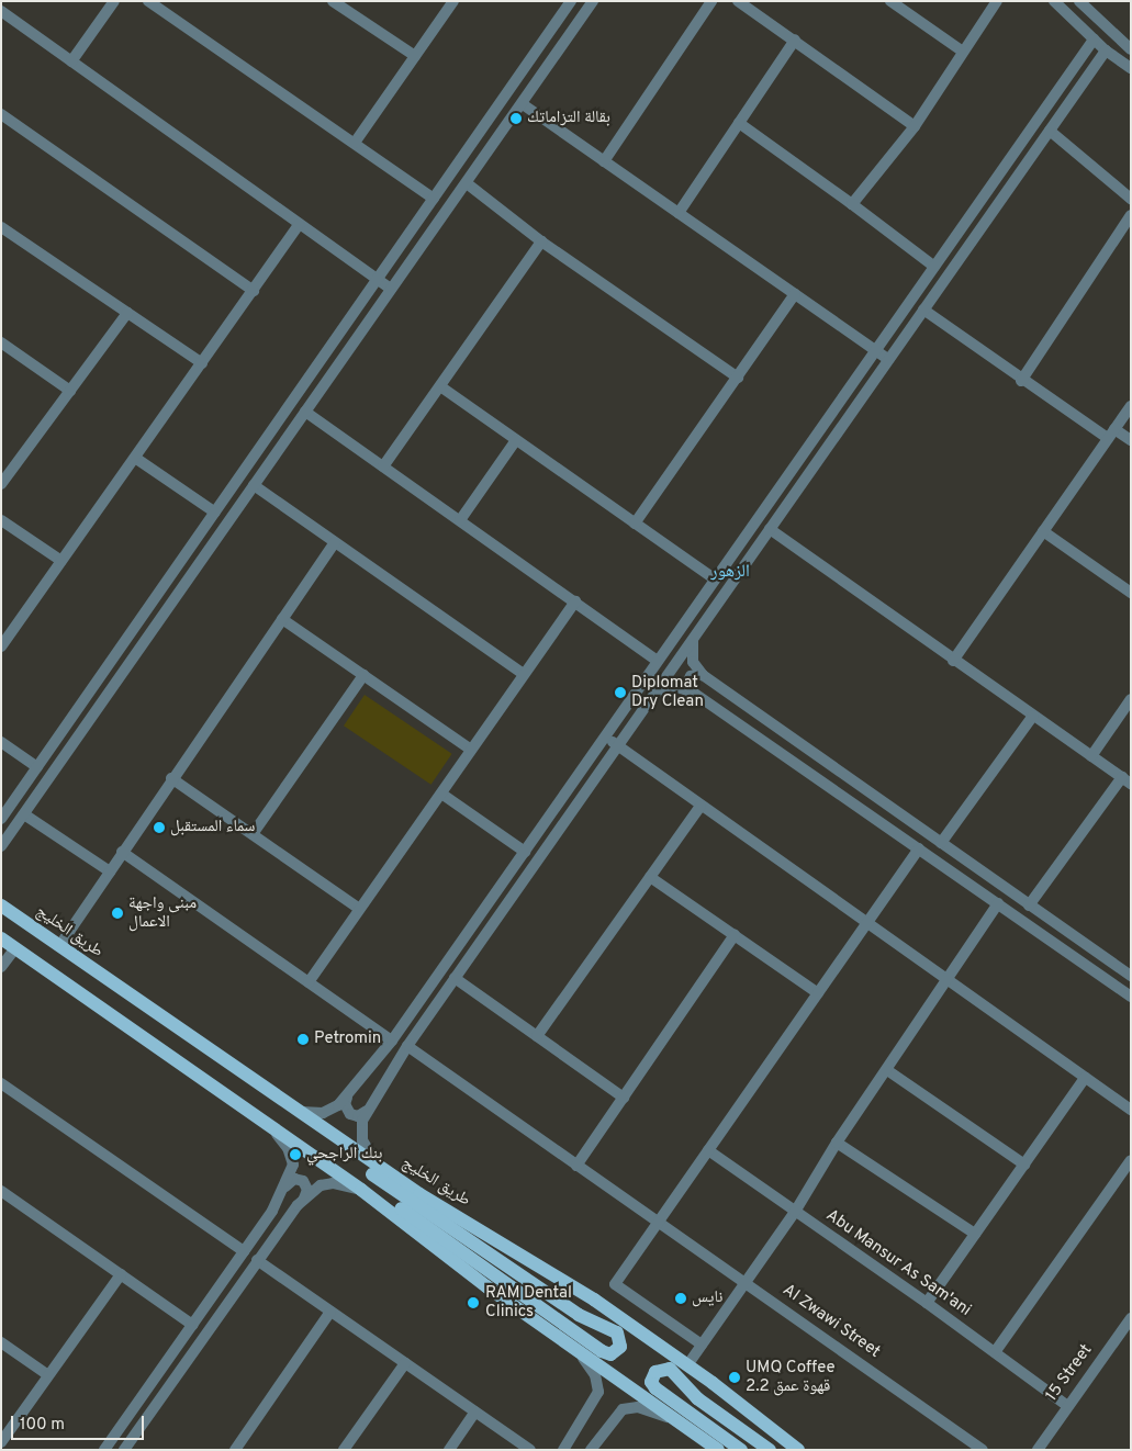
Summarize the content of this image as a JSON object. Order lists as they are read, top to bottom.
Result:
{
  "streets": {
    "main road": ["طريق الخليج"],
    "street": ["Abu Mansur As Sam'ani", "Al Zwawi Street", "15 Street"]
  },
  "crossings": [
    ["Abu Mansur As Sam'ani", "15 Street"]
  ],
  "districts": ["الزهور"],
  "places": [
    "بقالة التزاماتك",
    "Diplomat Dry Clean",
    "سماء المستقبل",
    "مبنى واجهة الاعمال",
    "Petromin",
    "بنك الراجحي",
    "نايس",
    "RAM Dental Clinics",
    "UMQ Coffee 2.2 قهوة عمق"
  ],
  "scale_bar": "100 m"
}
